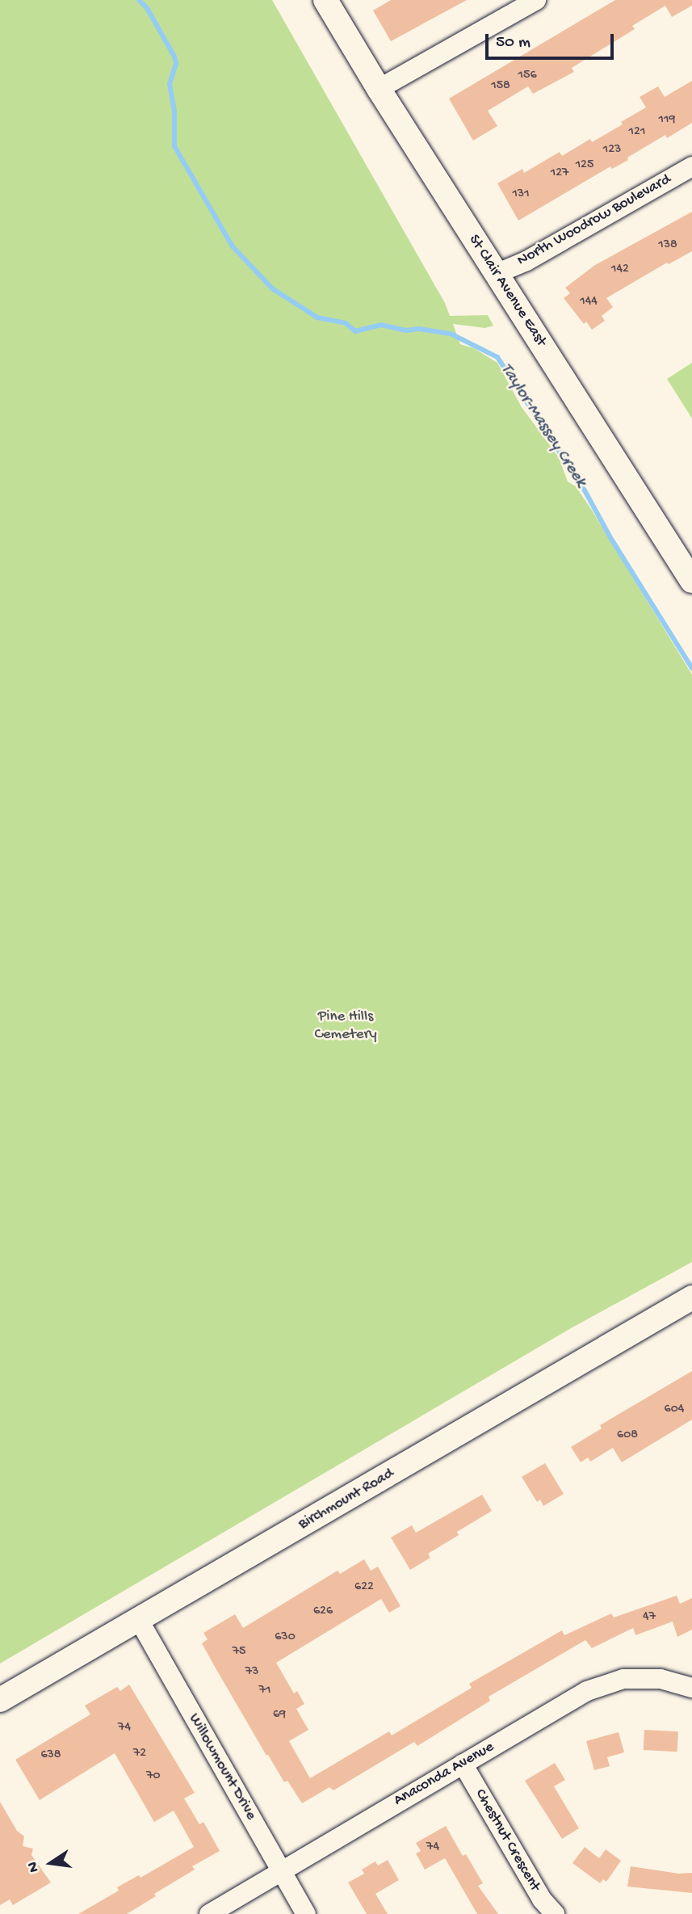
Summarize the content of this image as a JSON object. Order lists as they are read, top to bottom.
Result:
{
  "streets": {
    "main road": ["St Clair Avenue East", "Birchmount Road"],
    "street": [
      "North Woodrow Boulevard",
      "Willowmount Drive",
      "Anaconda Avenue",
      "Chestnut Crescent"
    ]
  },
  "crossings": [
    ["North Woodrow Boulevard", "St Clair Avenue East"],
    ["Birchmount Road", "Willowmount Drive"],
    ["Willowmount Drive", "Anaconda Avenue"],
    ["Anaconda Avenue", "Chestnut Crescent"]
  ],
  "water": ["Taylor-Massey Creek"],
  "parks": ["Pine Hills Cemetery"],
  "house_numbers": [
    "156",
    "158",
    "119",
    "121",
    "123",
    "125",
    "127",
    "131",
    "138",
    "142",
    "144",
    "604",
    "608",
    "622",
    "626",
    "47",
    "630",
    "75",
    "73",
    "71",
    "69",
    "74",
    "72",
    "638",
    "70",
    "74"
  ],
  "scale_bar": "50 m",
  "north": "left"
}
